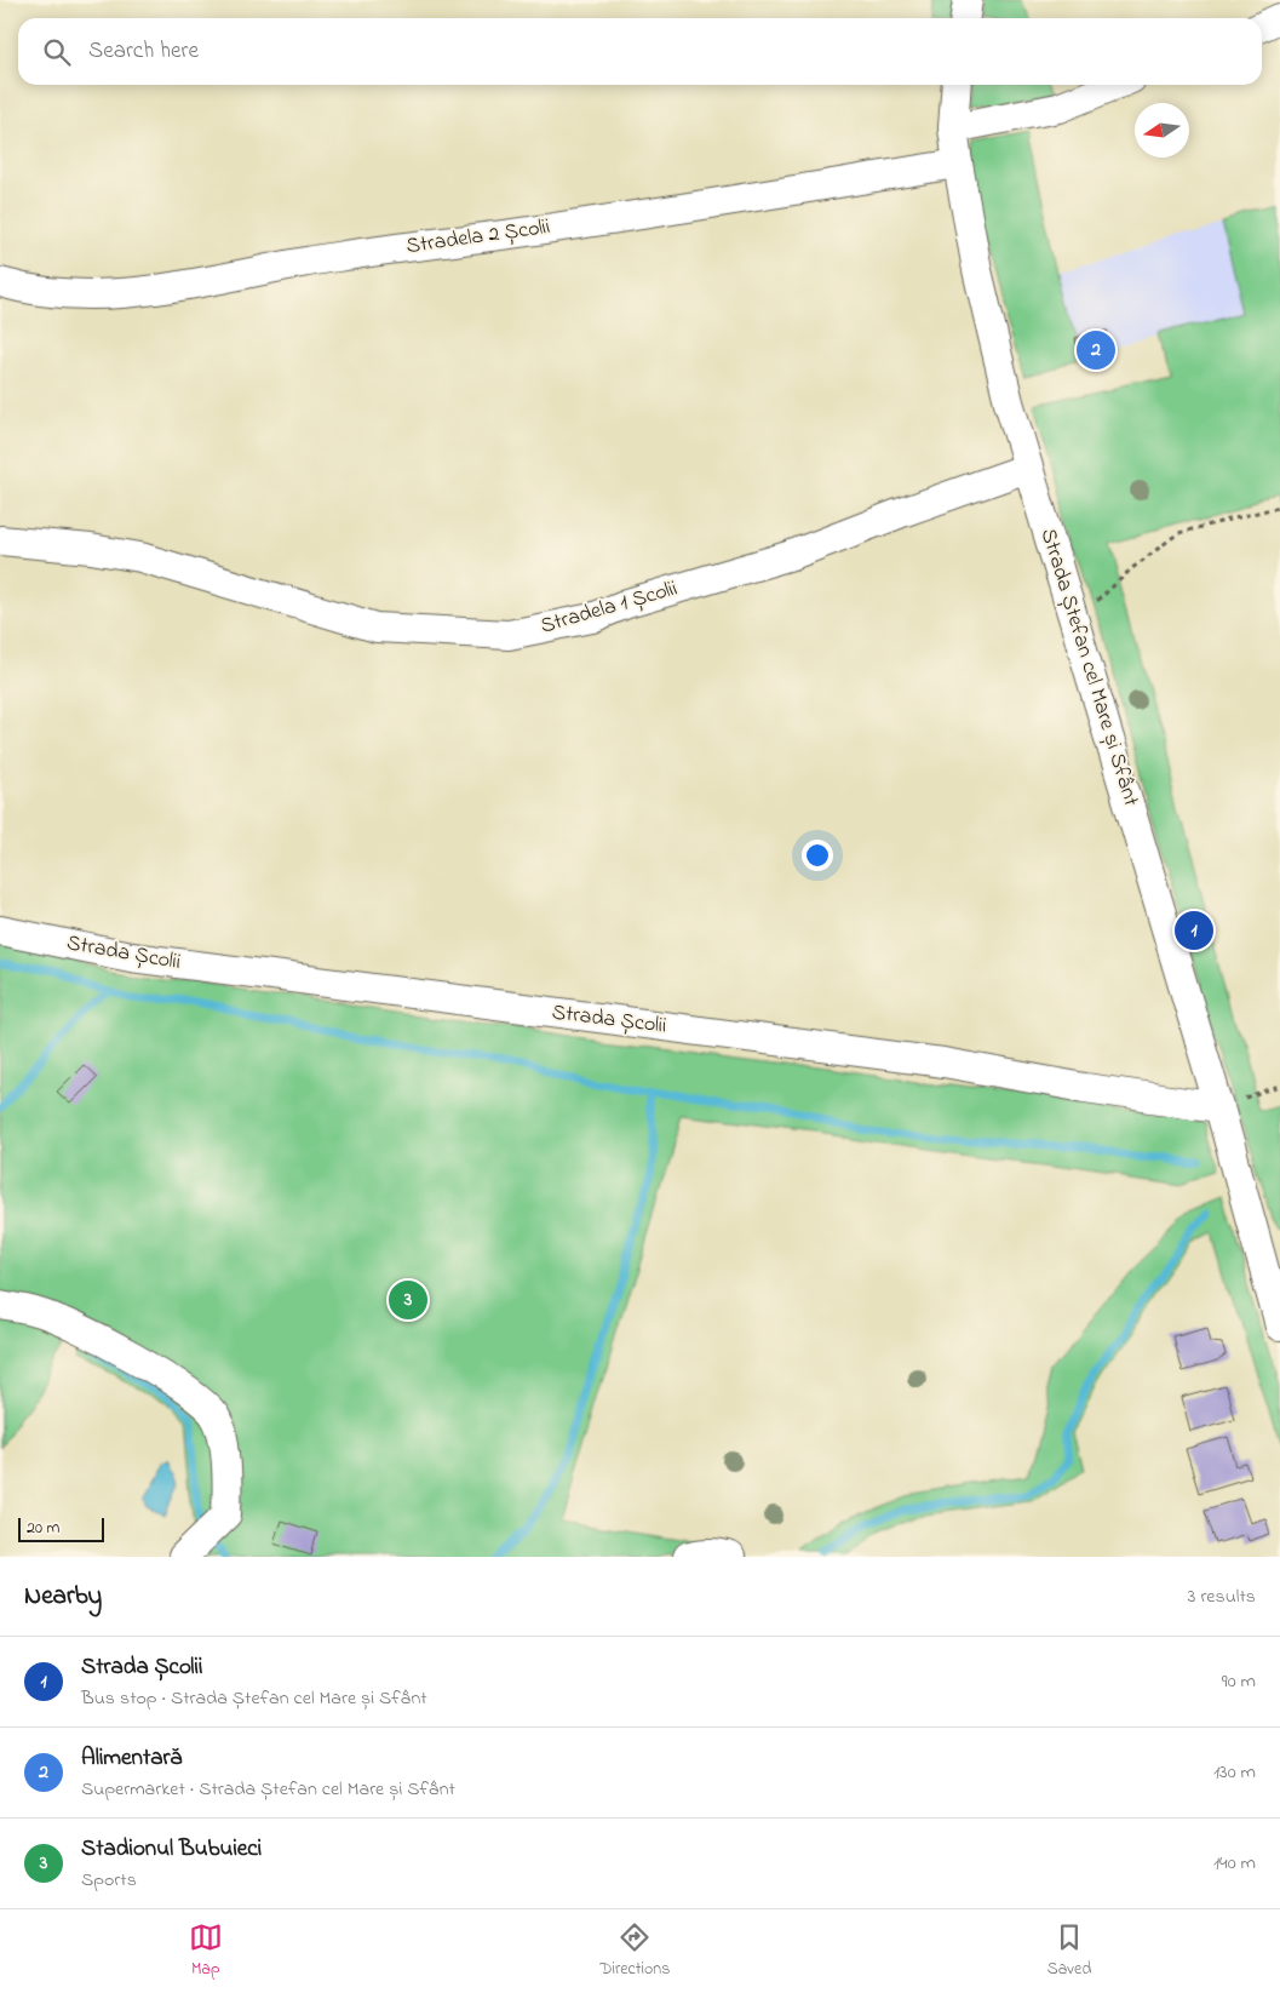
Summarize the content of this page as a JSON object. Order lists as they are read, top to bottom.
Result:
{
  "streets": {
    "street": [
      "Stradela 2 Școlii",
      "Stradela 1 Școlii",
      "Strada Ștefan cel Mare și Sfânt",
      "Strada Școlii"
    ]
  },
  "crossings": [
    ["Stradela 2 Școlii", "Strada Ștefan cel Mare și Sfânt"],
    ["Stradela 1 Școlii", "Strada Ștefan cel Mare și Sfânt"],
    ["Strada Ștefan cel Mare și Sfânt", "Strada Școlii"]
  ],
  "scale_bar": "20 m",
  "north": "left",
  "page": {
    "search": "Search here",
    "pins": ["2", "1", "3"],
    "scale": "20 m",
    "heading": ["Nearby", "3 results"],
    "list": [
      {
        "mark": "1",
        "name": "Strada Școlii",
        "note": "Bus stop · Strada Ștefan cel Mare și Sfânt",
        "value": "90 m"
      },
      {
        "mark": "2",
        "name": "Alimentară",
        "note": "Supermarket · Strada Ștefan cel Mare și Sfânt",
        "value": "130 m"
      },
      {
        "mark": "3",
        "name": "Stadionul Bubuieci",
        "note": "Sports",
        "value": "140 m"
      }
    ],
    "nav": ["Map", "Directions", "Saved"]
  }
}
